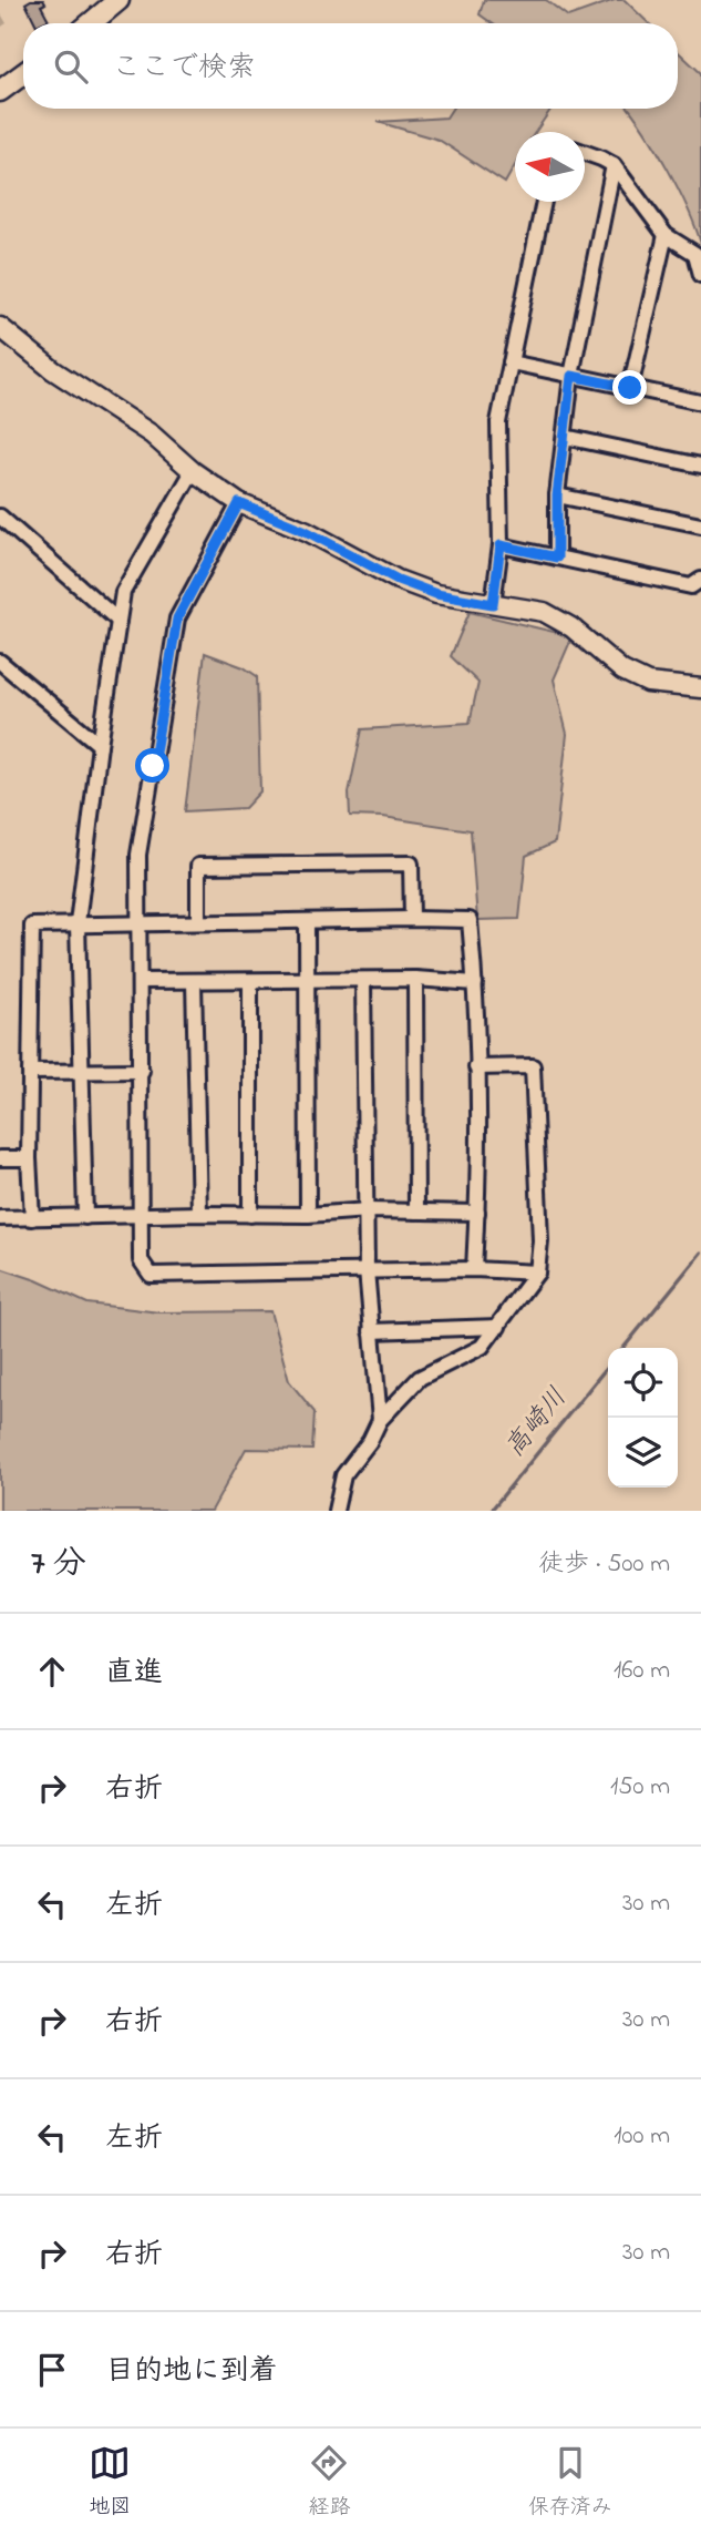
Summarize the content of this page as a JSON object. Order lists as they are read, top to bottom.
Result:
{
  "water": ["高崎川"],
  "north": "left",
  "page": {
    "search": "ここで検索",
    "heading": ["7 分", "徒歩 · 500 m"],
    "list": [
      ["直進", "160 m"],
      ["右折", "150 m"],
      ["左折", "30 m"],
      ["右折", "30 m"],
      ["左折", "100 m"],
      ["右折", "30 m"],
      "目的地に到着"
    ],
    "nav": ["地図", "経路", "保存済み"]
  }
}
